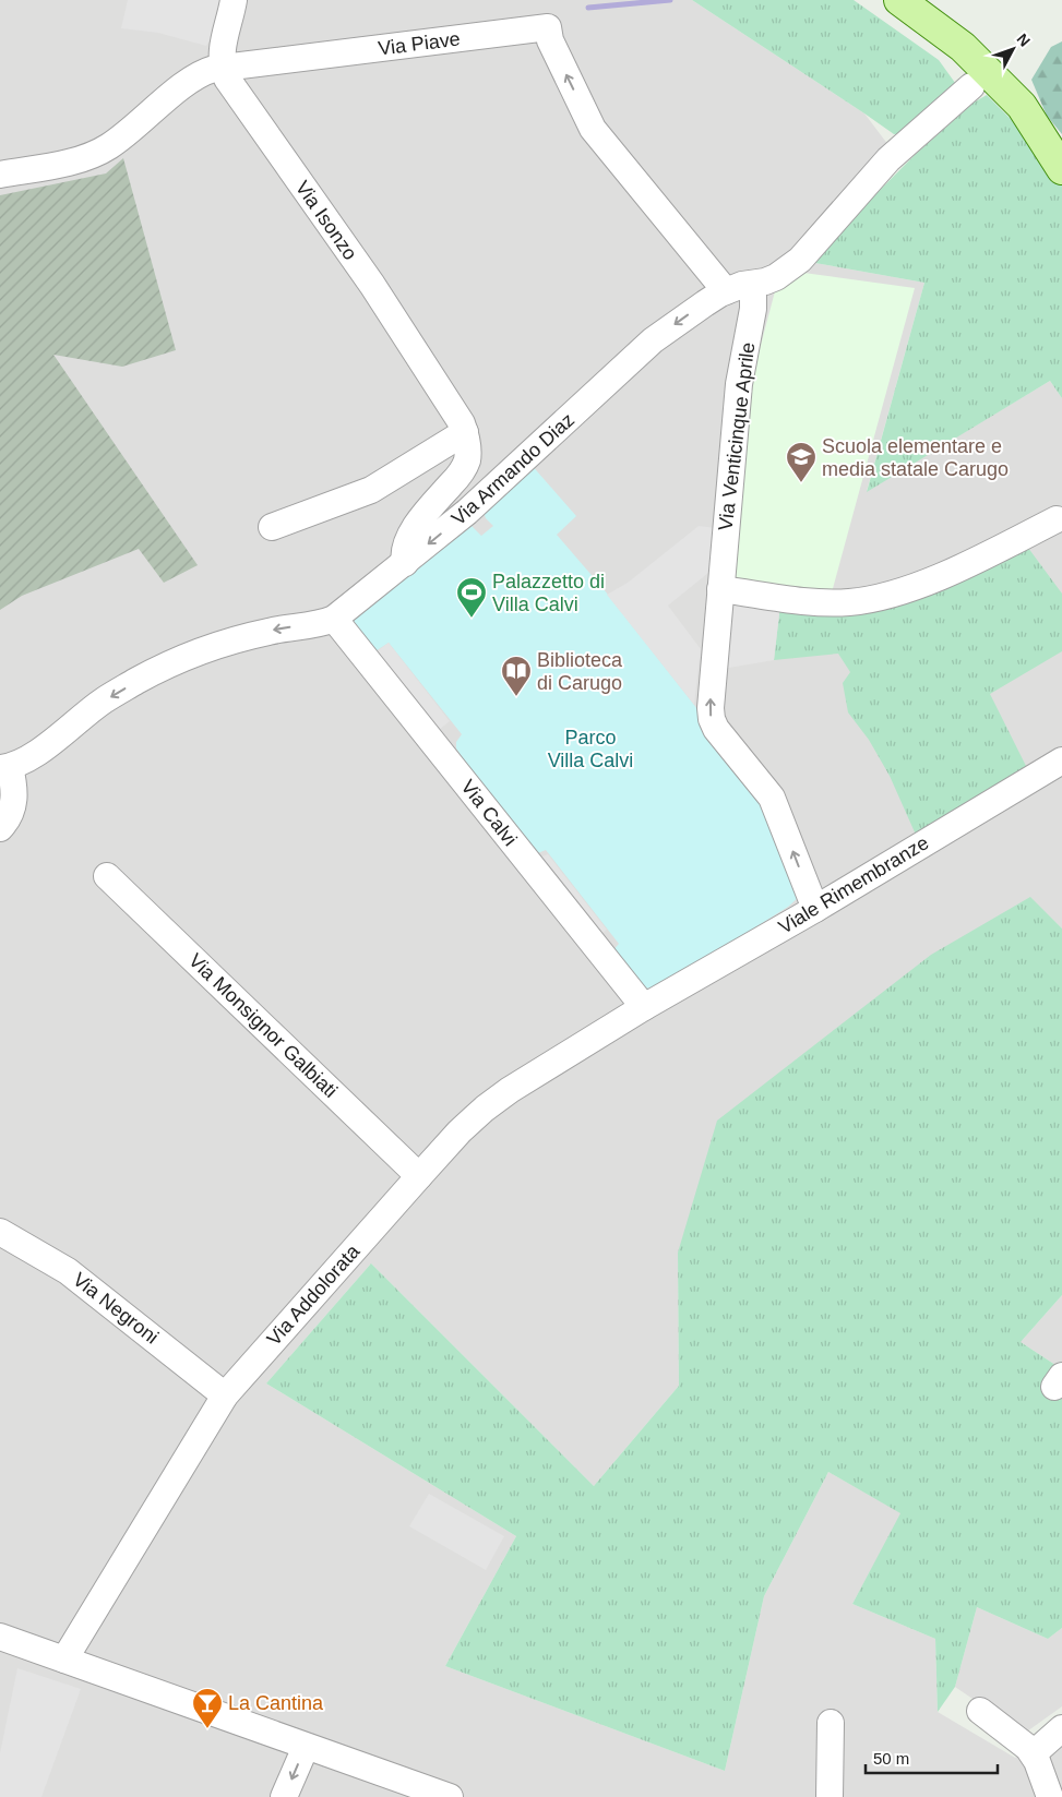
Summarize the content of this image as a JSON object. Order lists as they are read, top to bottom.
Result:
{
  "streets": {
    "street": [
      "Via Piave",
      "Via Isonzo",
      "Via Venticinque Aprile",
      "Via Armando Diaz",
      "Via Calvi",
      "Viale Rimembranze",
      "Via Monsignor Galbiati",
      "Via Addolorata",
      "Via Negroni"
    ]
  },
  "crossings": [
    ["Via Piave", "Via Isonzo"],
    ["Via Piave", "Via Armando Diaz"],
    ["Via Isonzo", "Via Armando Diaz"],
    ["Via Venticinque Aprile", "Via Armando Diaz"],
    ["Via Venticinque Aprile", "Viale Rimembranze"],
    ["Via Armando Diaz", "Via Calvi"],
    ["Via Calvi", "Viale Rimembranze"],
    ["Via Calvi", "Via Addolorata"],
    ["Viale Rimembranze", "Via Addolorata"],
    ["Via Monsignor Galbiati", "Via Addolorata"],
    ["Via Addolorata", "Via Negroni"]
  ],
  "one_way": ["Via Piave", "Via Venticinque Aprile", "Via Armando Diaz"],
  "parks": ["Parco Villa Calvi"],
  "places": {
    "school or university": ["Scuola elementare e media statale Carugo"],
    "sports": ["Palazzetto di Villa Calvi"],
    "library": ["Biblioteca di Carugo"],
    "bar": ["La Cantina"]
  },
  "scale_bar": "50 m",
  "north": "top right"
}
